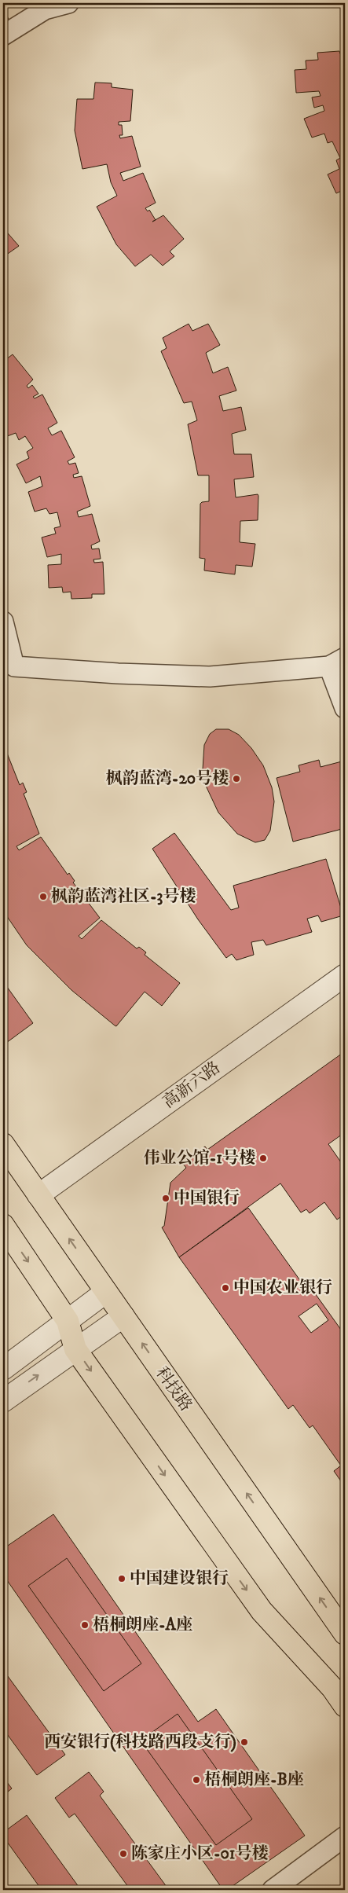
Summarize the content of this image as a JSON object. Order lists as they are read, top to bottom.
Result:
{
  "streets": {
    "main road": ["科技路"],
    "street": ["高新六路"]
  },
  "crossings": [
    ["高新六路", "科技路"]
  ],
  "places": [
    "枫韵蓝湾-20号楼",
    "枫韵蓝湾社区-3号楼",
    "伟业公馆-1号楼",
    "中国银行",
    "中国农业银行",
    "中国建设银行",
    "梧桐朗座-A座",
    "西安银行(科技路西段支行)",
    "梧桐朗座-B座",
    "陈家庄小区-01号楼"
  ]
}
